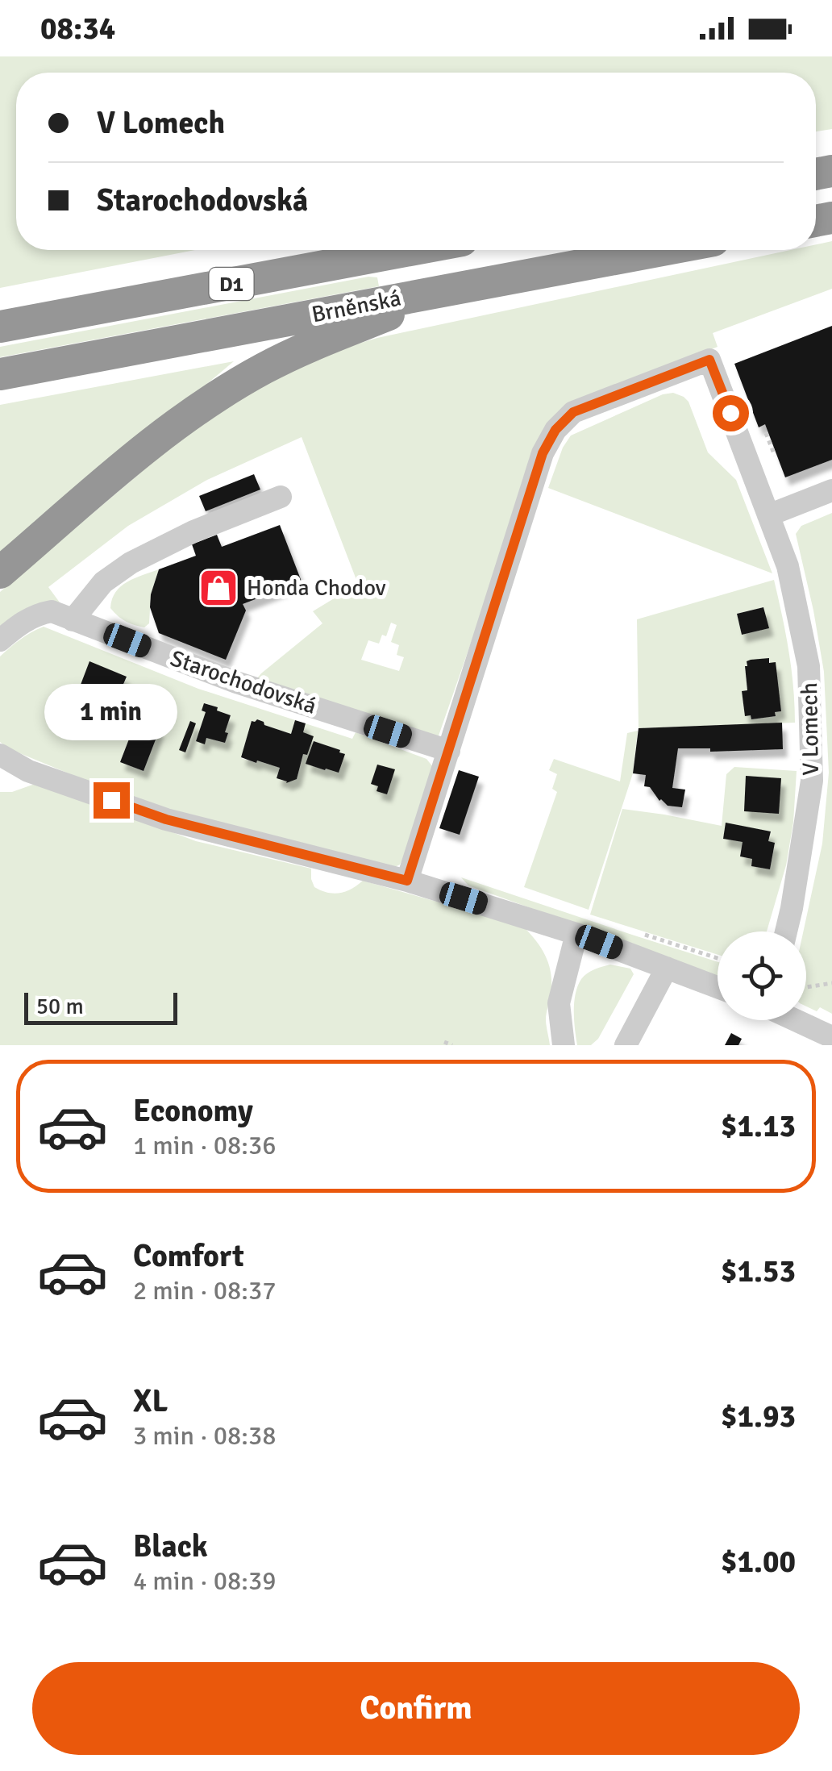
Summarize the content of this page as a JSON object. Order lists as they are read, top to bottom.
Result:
{
  "streets": {
    "highway": ["D1", "Brněnská"],
    "street": ["Starochodovská", "V Lomech"]
  },
  "crossings": [
    ["Starochodovská", "V Lomech"]
  ],
  "places": {
    "shop": ["Honda Chodov"]
  },
  "scale_bar": "50 m",
  "page": {
    "status": "08:34",
    "banner": ["V Lomech", "Starochodovská"],
    "bubble": "1 min",
    "scale": "50 m",
    "list": [
      {
        "name": "Economy",
        "note": "1 min · 08:36",
        "value": "$1.13"
      },
      {
        "name": "Comfort",
        "note": "2 min · 08:37",
        "value": "$1.53"
      },
      {
        "name": "XL",
        "note": "3 min · 08:38",
        "value": "$1.93"
      },
      {
        "name": "Black",
        "note": "4 min · 08:39",
        "value": "$1.00"
      }
    ],
    "buttons": "Confirm"
  }
}
